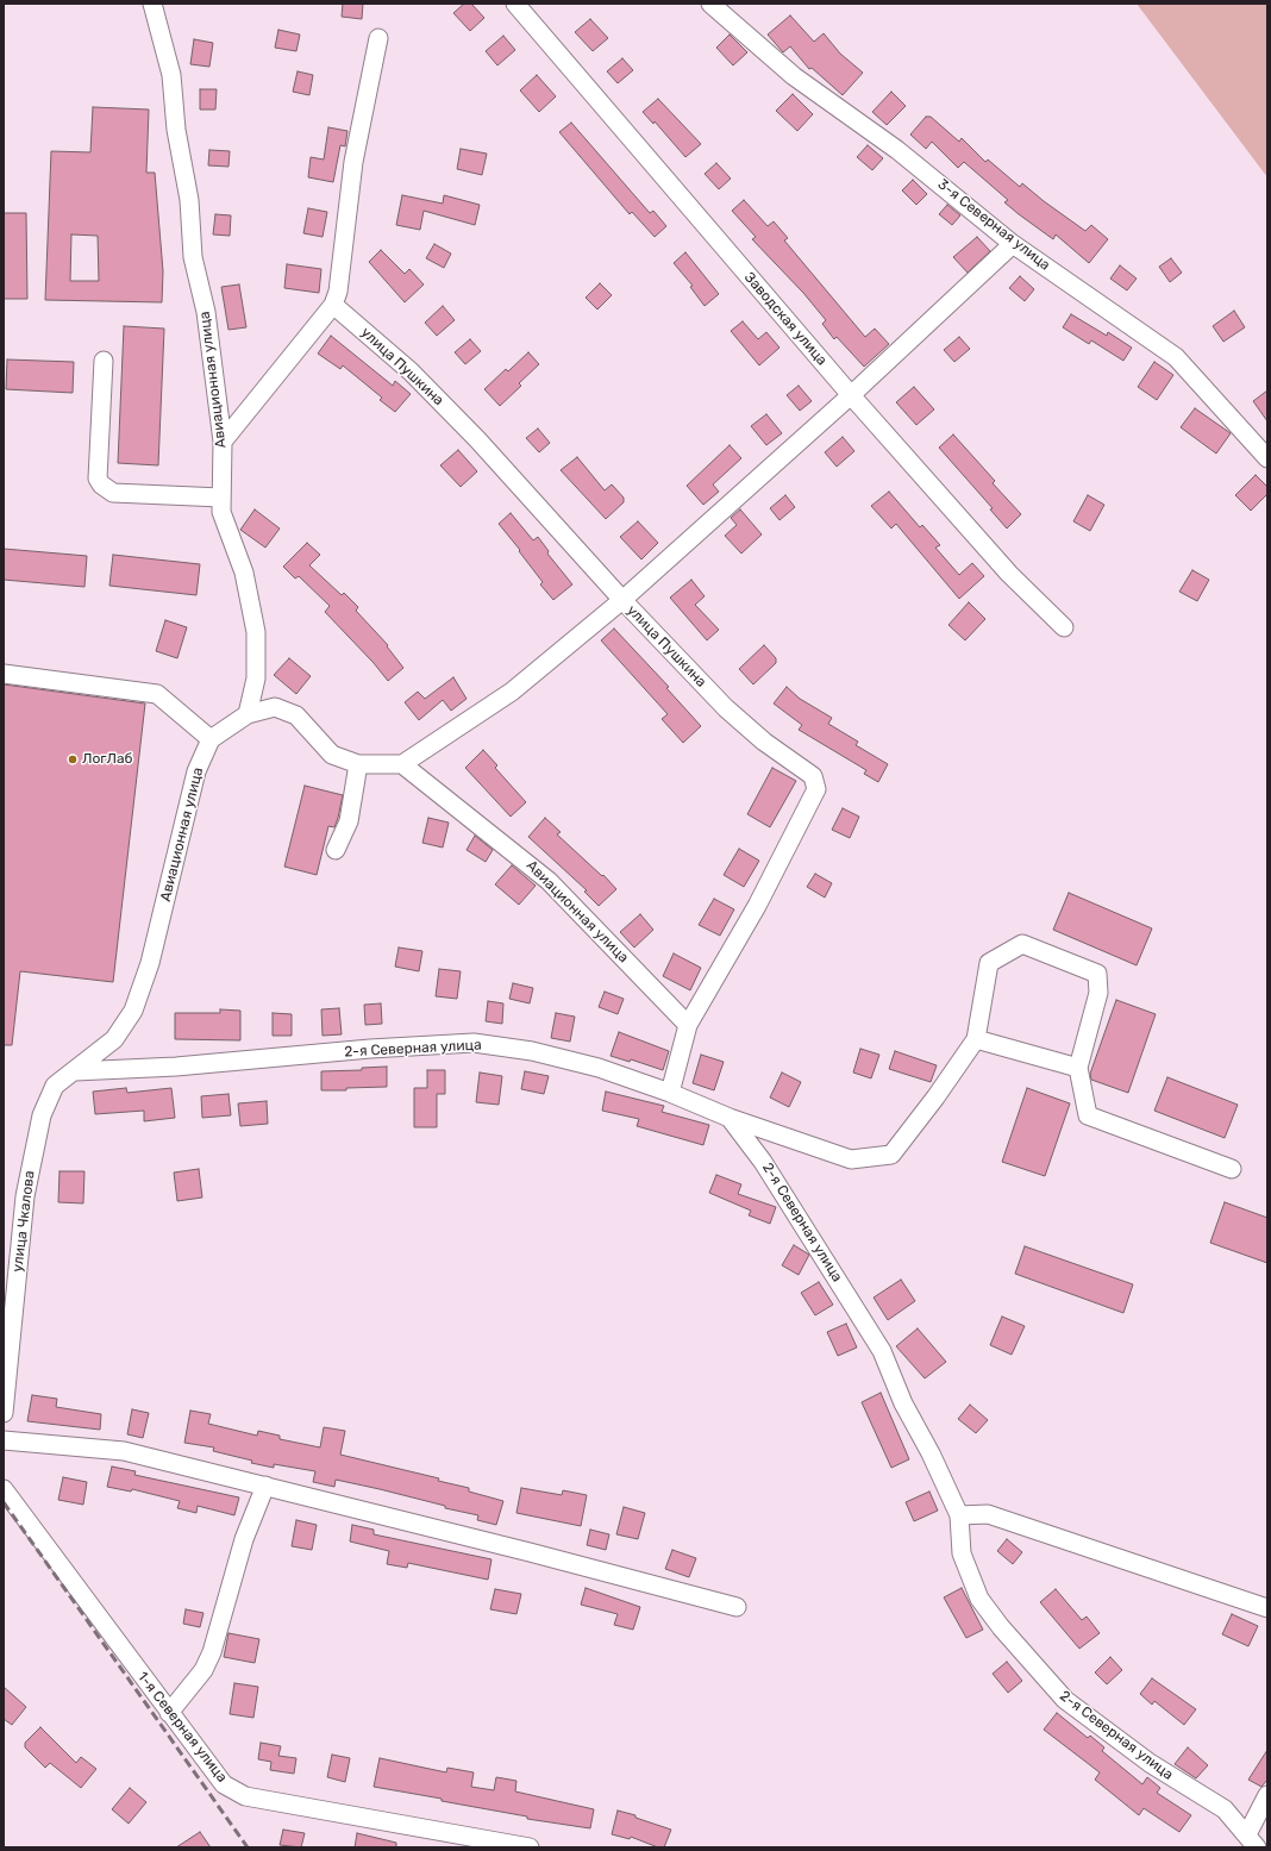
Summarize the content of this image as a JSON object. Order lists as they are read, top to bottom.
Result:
{
  "streets": {
    "street": [
      "3-я Северная улица",
      "Заводская улица",
      "улица Пушкина",
      "Авиационная улица",
      "2-я Северная улица",
      "улица Чкалова",
      "1-я Северная улица"
    ]
  },
  "crossings": [
    ["улица Пушкина", "Авиационная улица"],
    ["Авиационная улица", "2-я Северная улица"],
    ["Авиационная улица", "улица Чкалова"],
    ["2-я Северная улица", "улица Чкалова"]
  ],
  "places": ["ЛогЛаб"]
}
